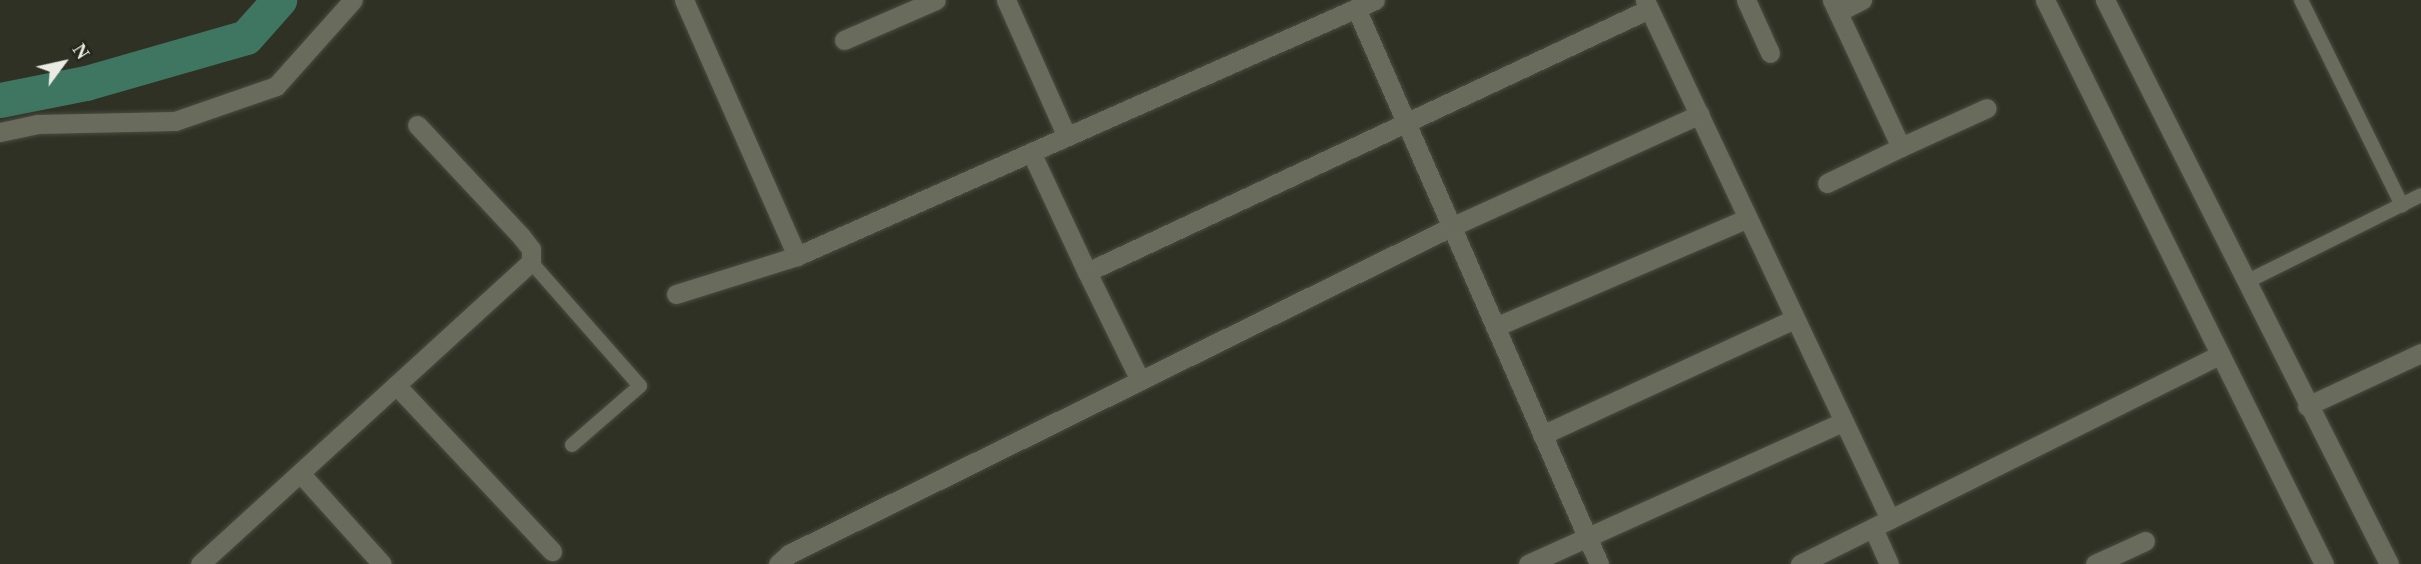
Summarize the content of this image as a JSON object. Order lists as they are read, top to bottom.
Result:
{
  "north": "top right"
}
